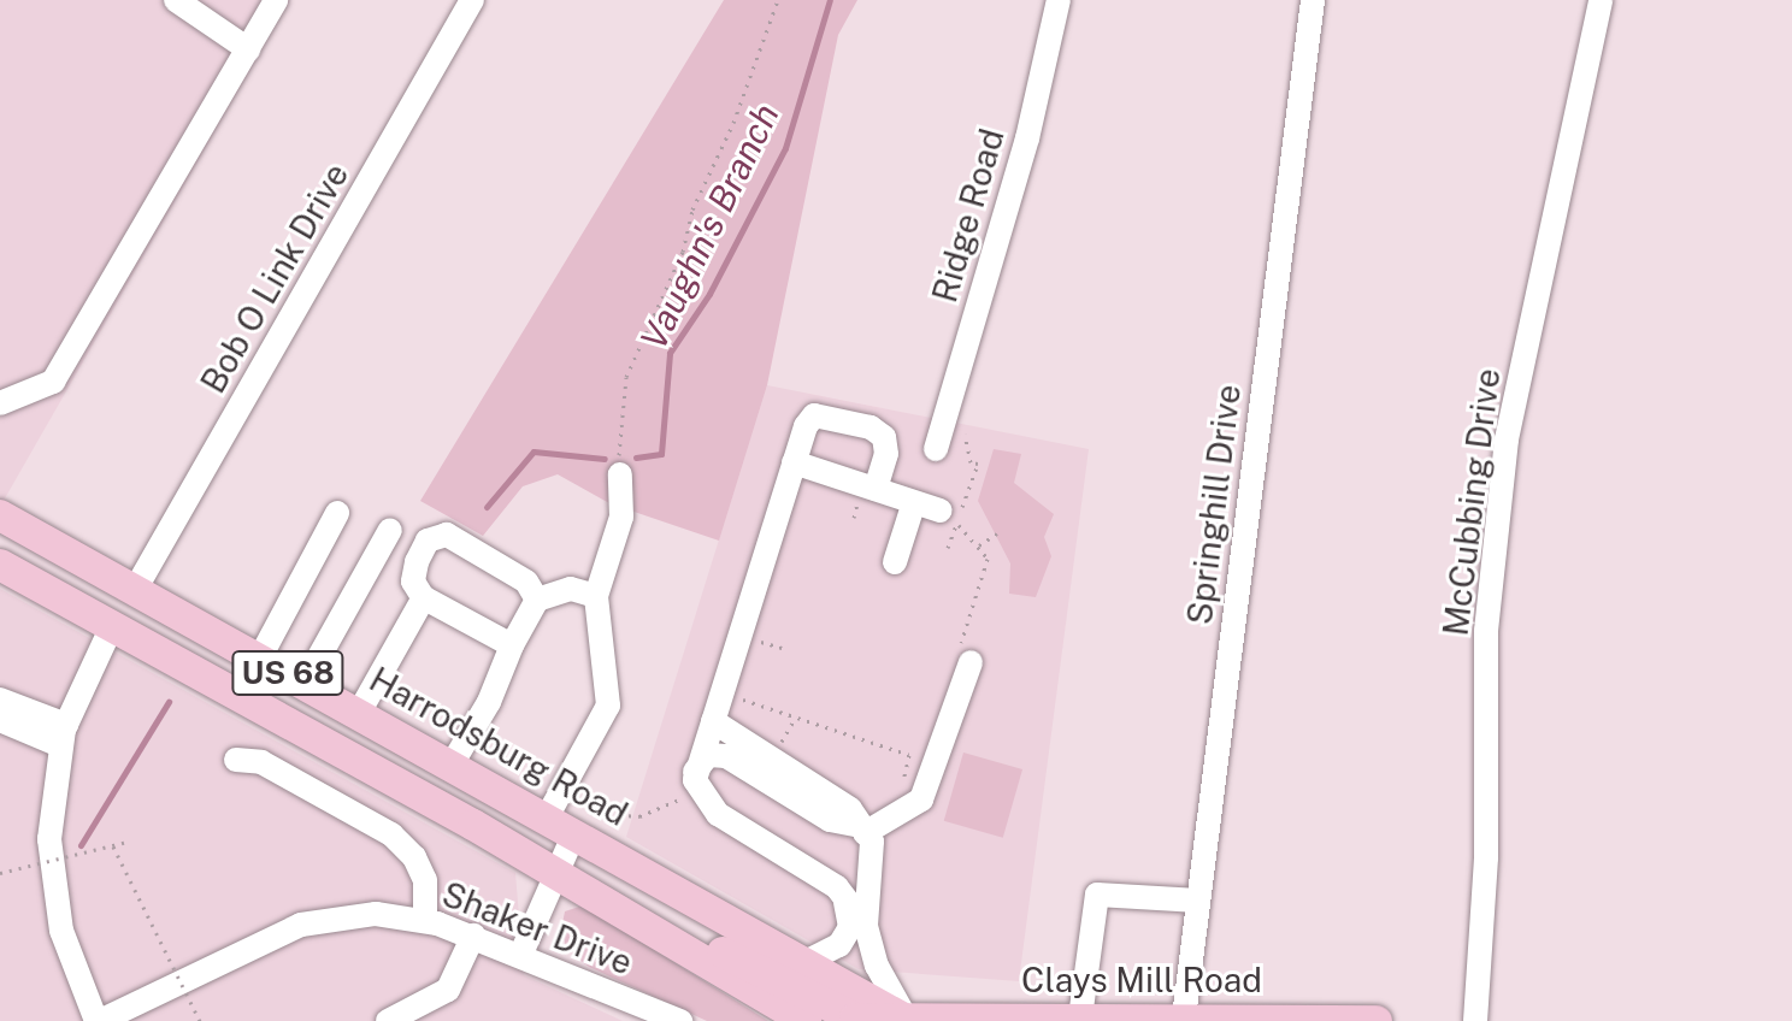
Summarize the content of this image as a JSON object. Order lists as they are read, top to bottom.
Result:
{
  "streets": {
    "main road": ["US 68", "Harrodsburg Road", "Clays Mill Road"],
    "street": [
      "Ridge Road",
      "Bob O Link Drive",
      "McCubbing Drive",
      "Springhill Drive",
      "Shaker Drive"
    ]
  },
  "crossings": [
    ["Bob O Link Drive", "Harrodsburg Road"],
    ["Springhill Drive", "Clays Mill Road"],
    ["US 68", "Clays Mill Road"],
    ["Harrodsburg Road", "Clays Mill Road"]
  ],
  "water": ["Vaughn's Branch"]
}
